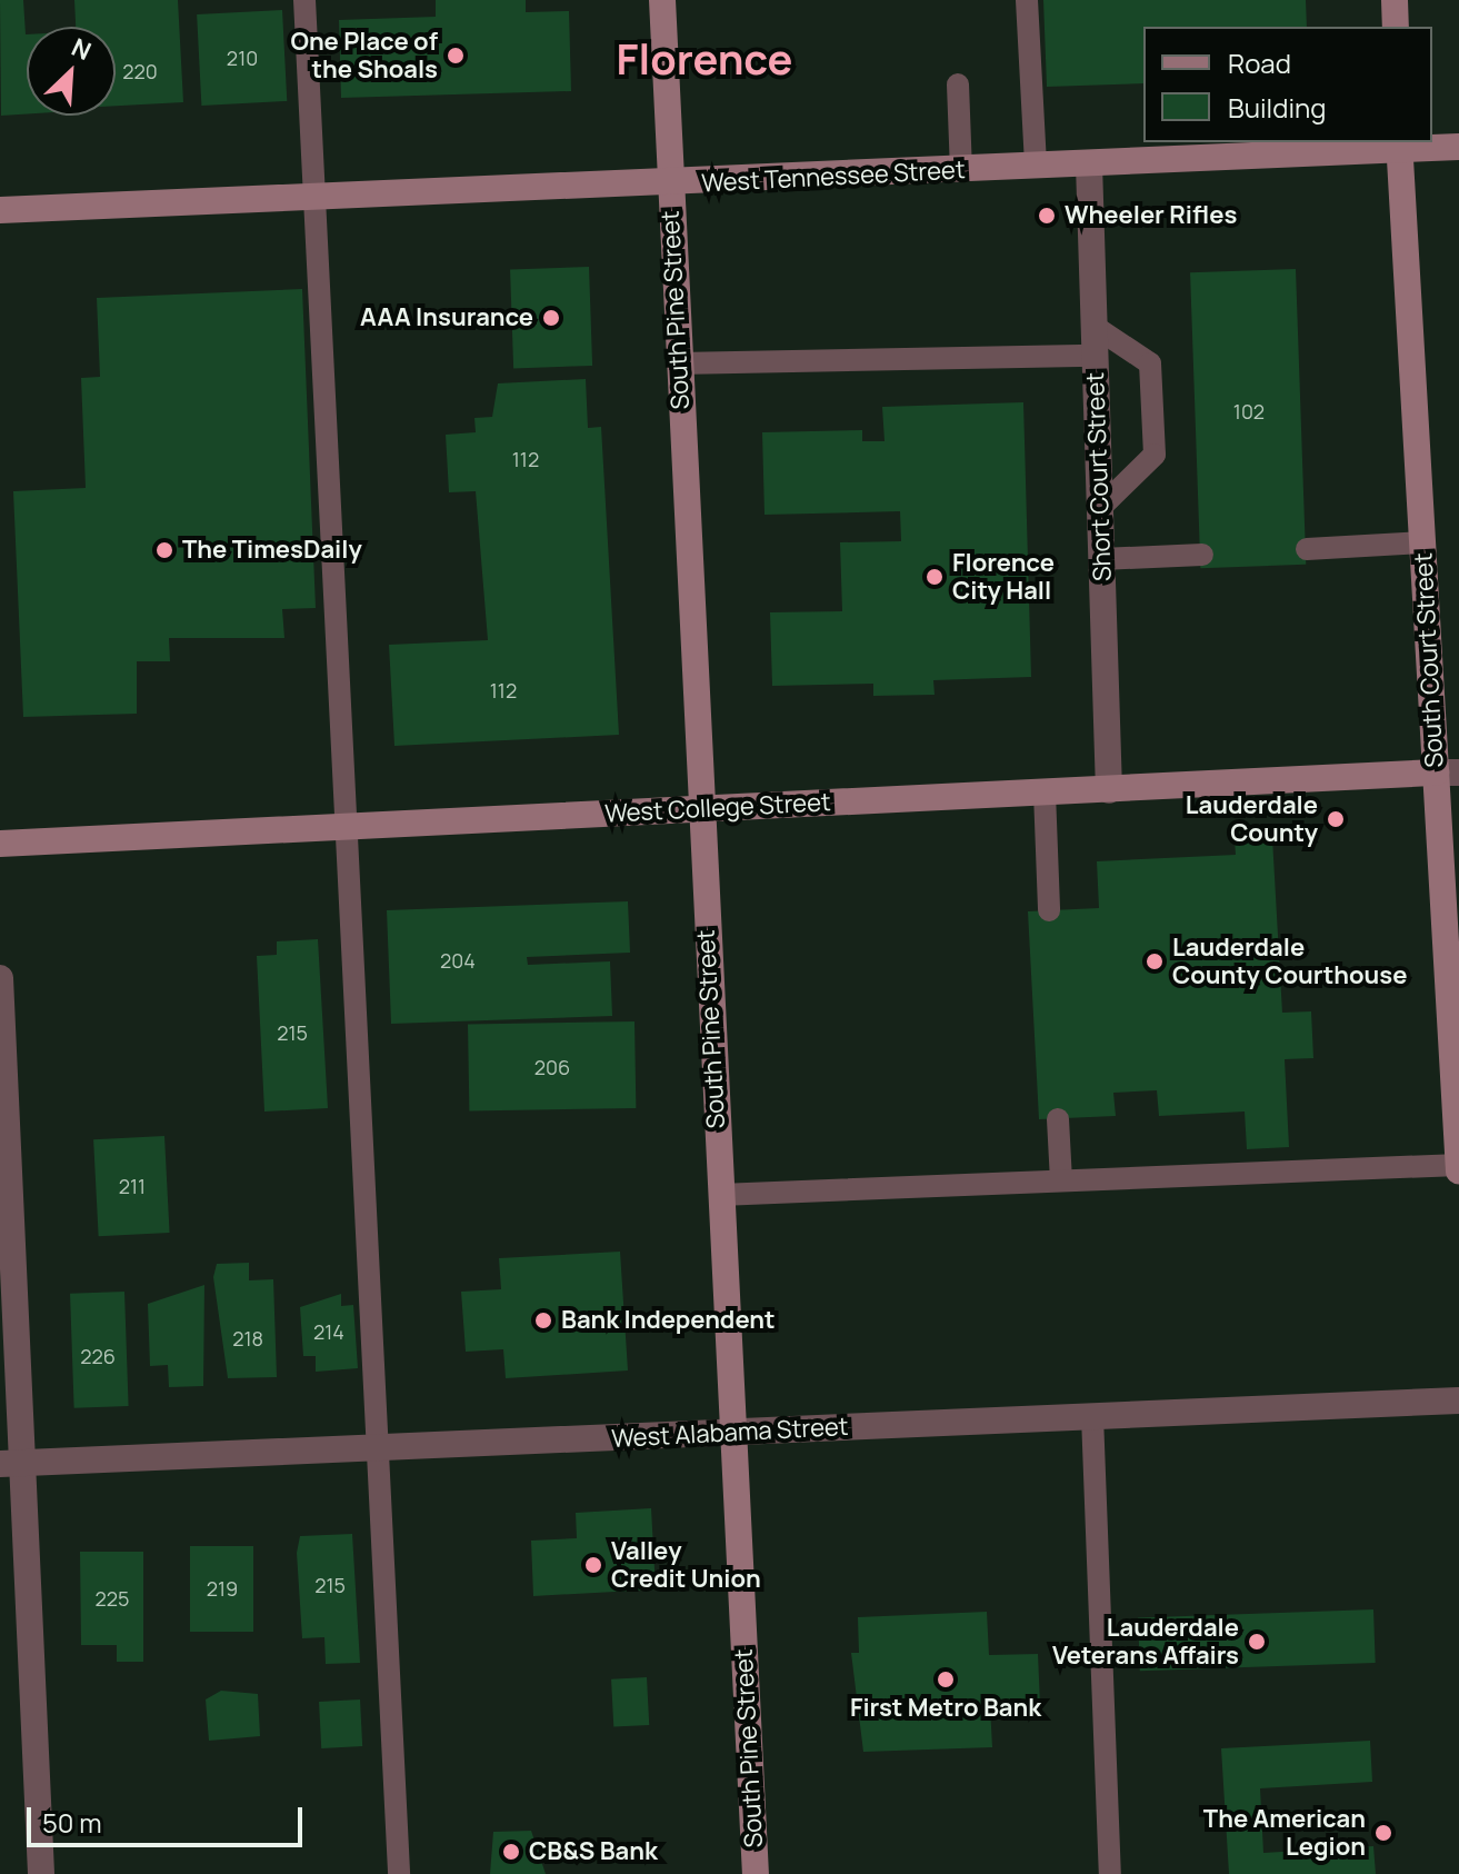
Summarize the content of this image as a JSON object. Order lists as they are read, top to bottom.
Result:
{
  "streets": {
    "main road": [
      "West Tennessee Street",
      "South Pine Street",
      "South Court Street",
      "West College Street"
    ],
    "street": ["Short Court Street", "West Alabama Street"]
  },
  "crossings": [
    ["West Tennessee Street", "South Pine Street"],
    ["West Tennessee Street", "Short Court Street"],
    ["West Tennessee Street", "South Court Street"],
    ["South Pine Street", "West College Street"],
    ["South Pine Street", "West Alabama Street"],
    ["Short Court Street", "West College Street"],
    ["South Court Street", "West College Street"]
  ],
  "districts": ["Florence"],
  "places": [
    "One Place of the Shoals",
    "Wheeler Rifles",
    "AAA Insurance",
    "The TimesDaily",
    "Florence City Hall",
    "Lauderdale County",
    "Lauderdale County Courthouse",
    "Bank Independent",
    "Valley Credit Union",
    "Lauderdale Veterans Affairs",
    "First Metro Bank",
    "The American Legion",
    "CB&S Bank"
  ],
  "house_numbers": [
    "210",
    "220",
    "102",
    "112",
    "112",
    "204",
    "215",
    "206",
    "211",
    "214",
    "218",
    "226",
    "215",
    "219",
    "225"
  ],
  "legend": ["Road", "Building"],
  "scale_bar": "50 m",
  "north": "top right"
}
